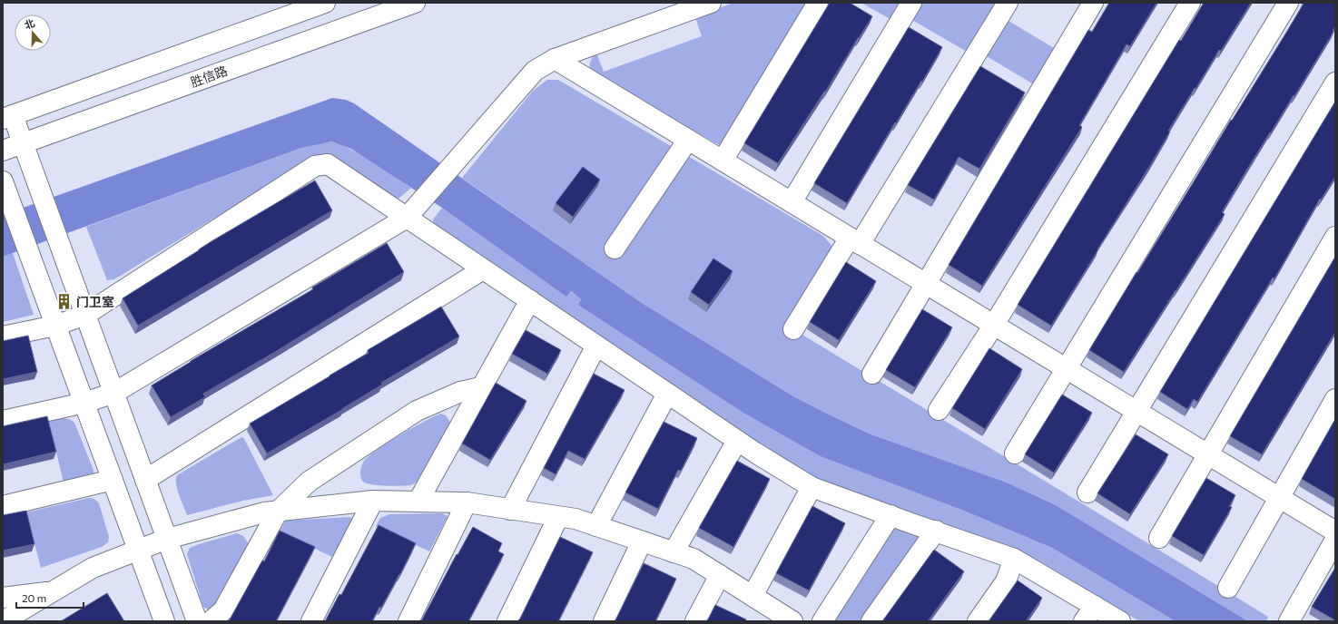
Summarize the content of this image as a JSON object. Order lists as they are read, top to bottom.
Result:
{
  "streets": {
    "street": ["胜信路"]
  },
  "places": {
    "building": ["门卫室"]
  },
  "scale_bar": "20 m",
  "north": "top"
}
